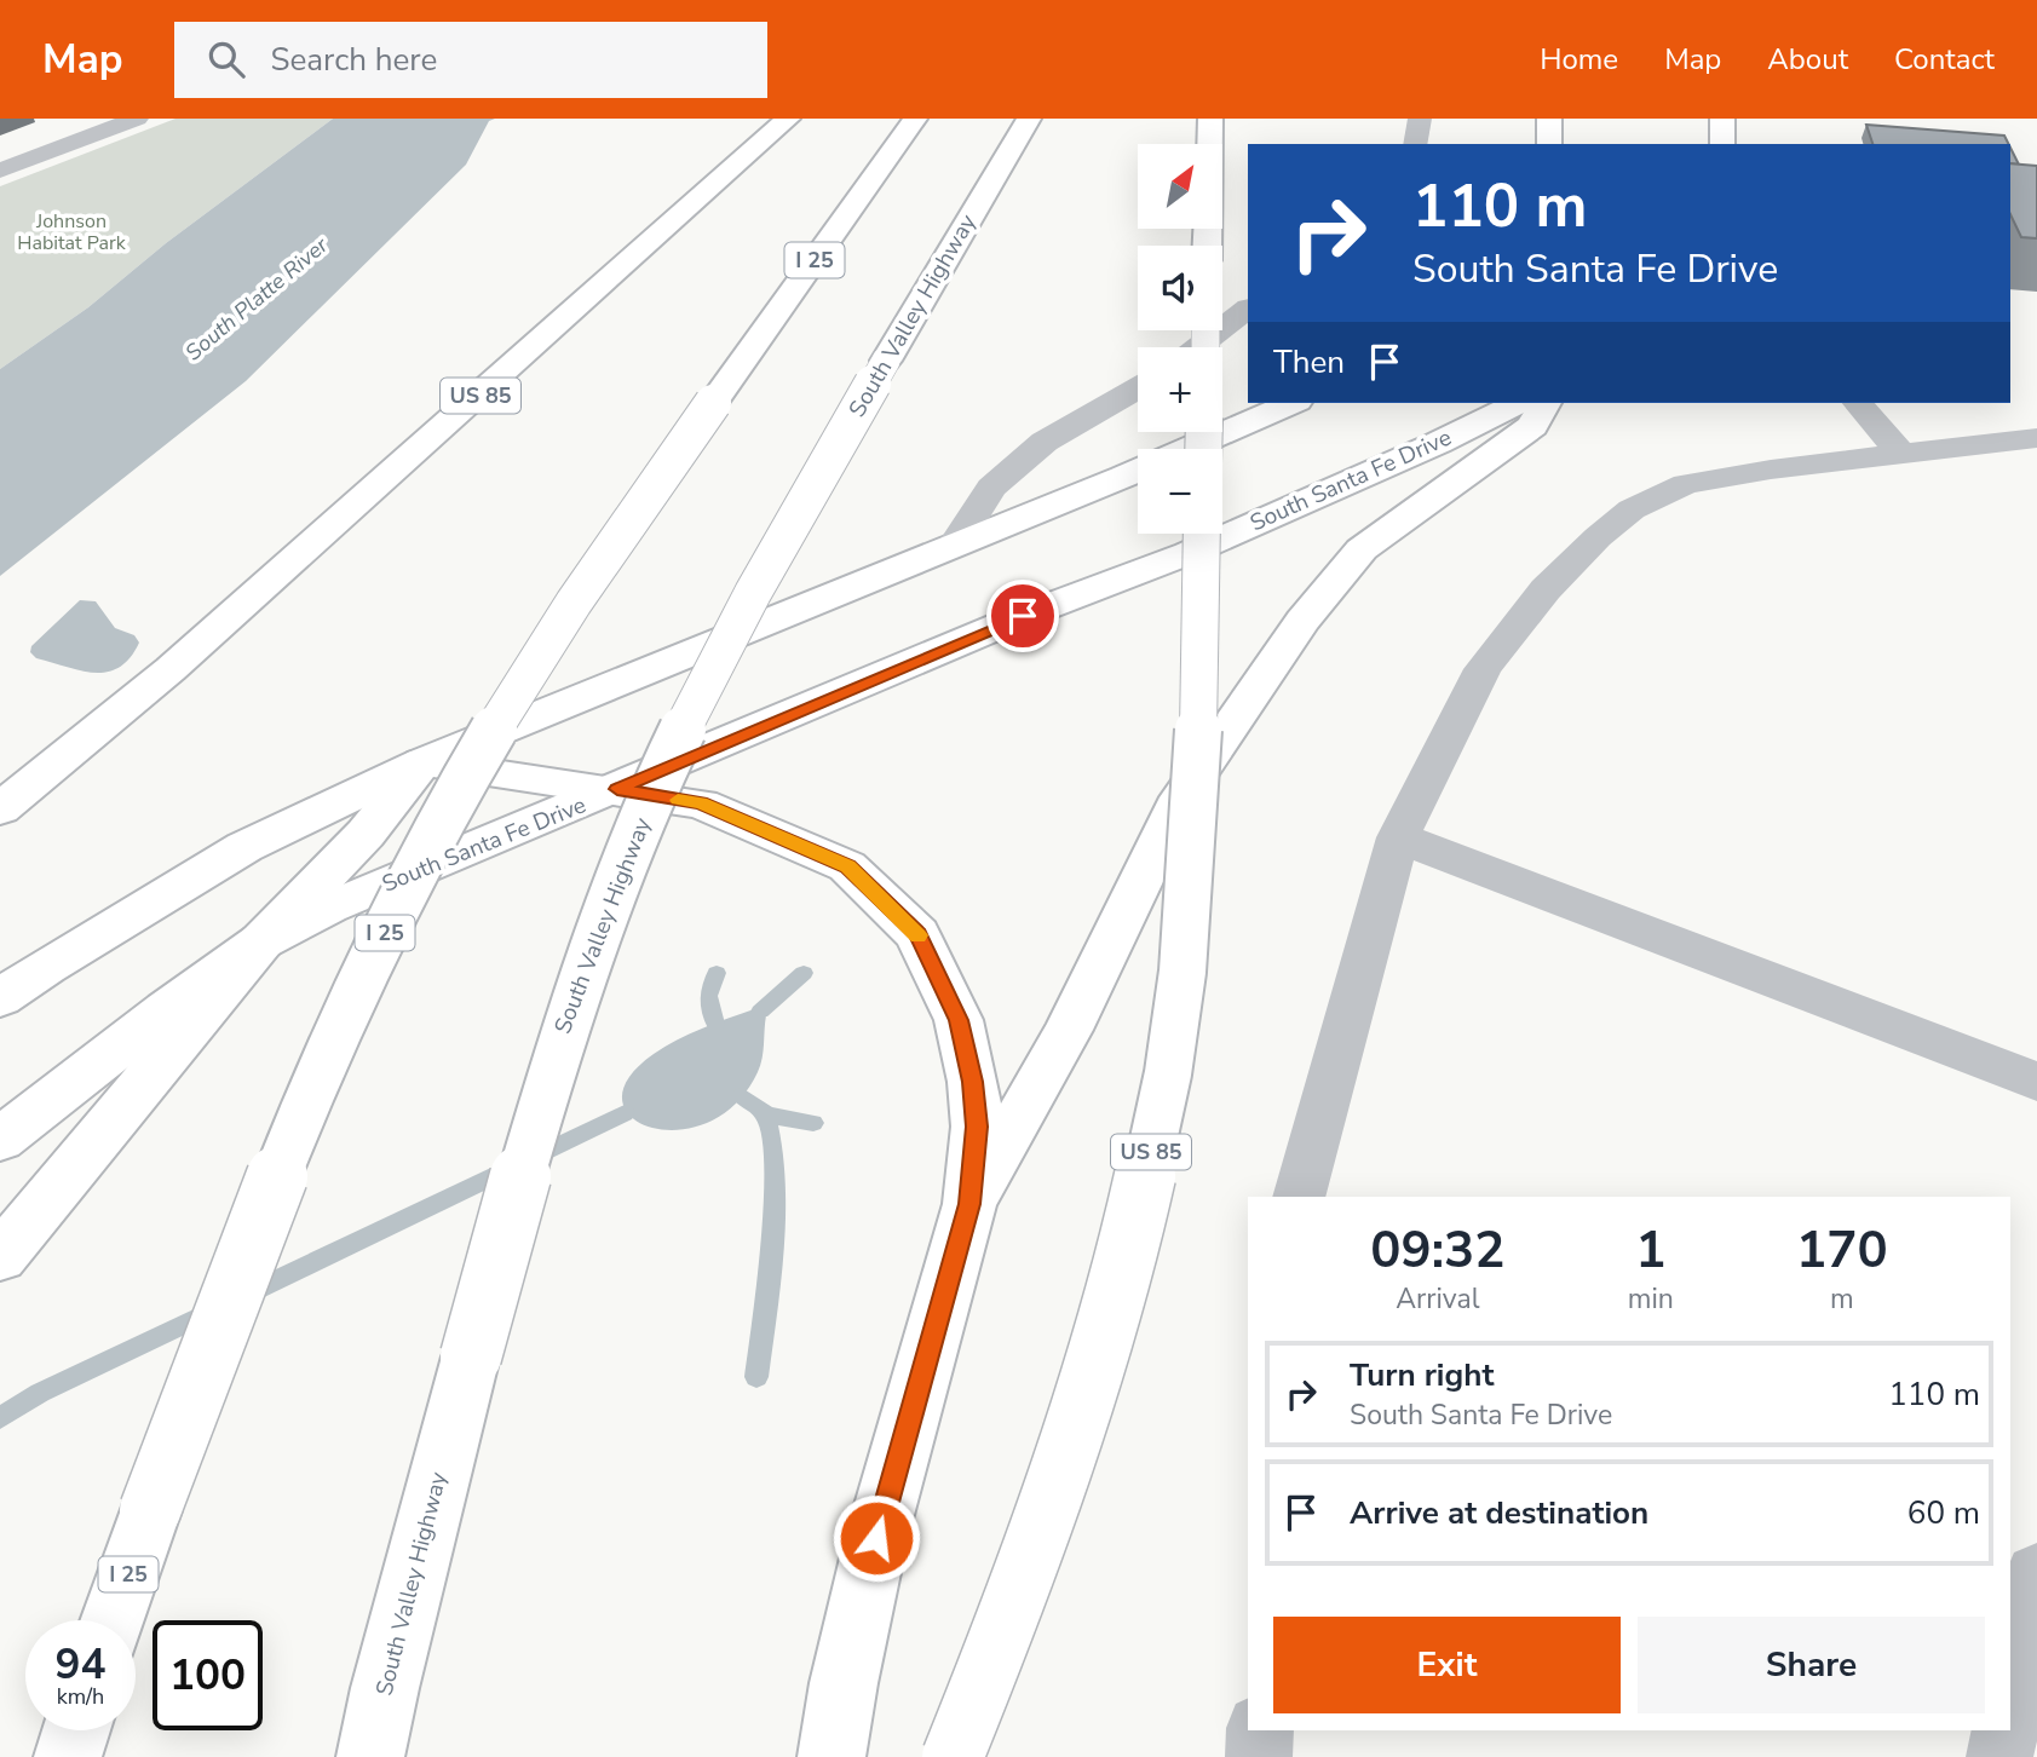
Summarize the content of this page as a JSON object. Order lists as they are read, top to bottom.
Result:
{
  "streets": {
    "main road": [
      "I 25",
      "South Valley Highway",
      "US 85",
      "South Santa Fe Drive"
    ]
  },
  "water": ["South Platte River"],
  "parks": ["Johnson Habitat Park"],
  "north": "top right",
  "page": {
    "header": "Map",
    "search": "Search here",
    "nav": [
      "Home",
      "Map",
      "About",
      "Contact"
    ],
    "map_buttons": ["+", "−"],
    "turn": ["110 m", "South Santa Fe Drive"],
    "then": "Then",
    "eta": [
      "09:32",
      "Arrival",
      "1",
      "min",
      "170",
      "m"
    ],
    "list": [
      {
        "name": "Turn right",
        "note": "South Santa Fe Drive",
        "value": "110 m"
      },
      {
        "name": "Arrive at destination",
        "value": "60 m"
      }
    ],
    "buttons": ["Exit", "Share"],
    "speed": "94 km/h",
    "limit": "100"
  }
}
